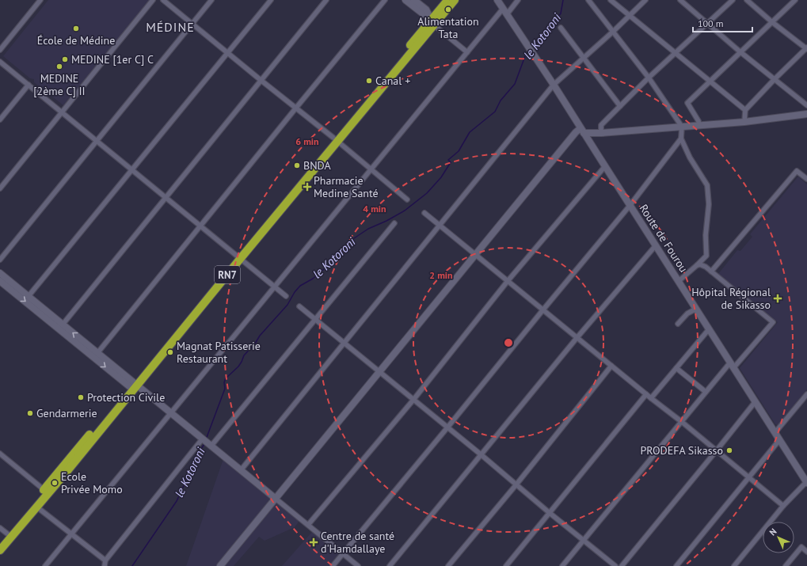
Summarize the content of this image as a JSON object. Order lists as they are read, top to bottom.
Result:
{
  "streets": {
    "highway": ["RN7"],
    "street": ["Route de Fourou"]
  },
  "districts": ["MÉDINE"],
  "water": ["le Kotoroni"],
  "places": {
    "other": [
      "Alimentation Tata",
      "École de Médine",
      "MEDINE [1er C] C",
      "MEDINE [2ème C] II",
      "Canal +",
      "BNDA",
      "Magnat Patisserie Restaurant",
      "Protection Civile",
      "Gendarmerie",
      "PRODEFA Sikasso",
      "Ecole Privée Momo"
    ],
    "health": ["Pharmacie Medine Santé", "Hôpital Régional de Sikasso", "Centre de santé d'Hamdallaye"]
  },
  "scale_bar": "100 m",
  "north": "top left",
  "rings": ["6 min", "4 min", "2 min"]
}
